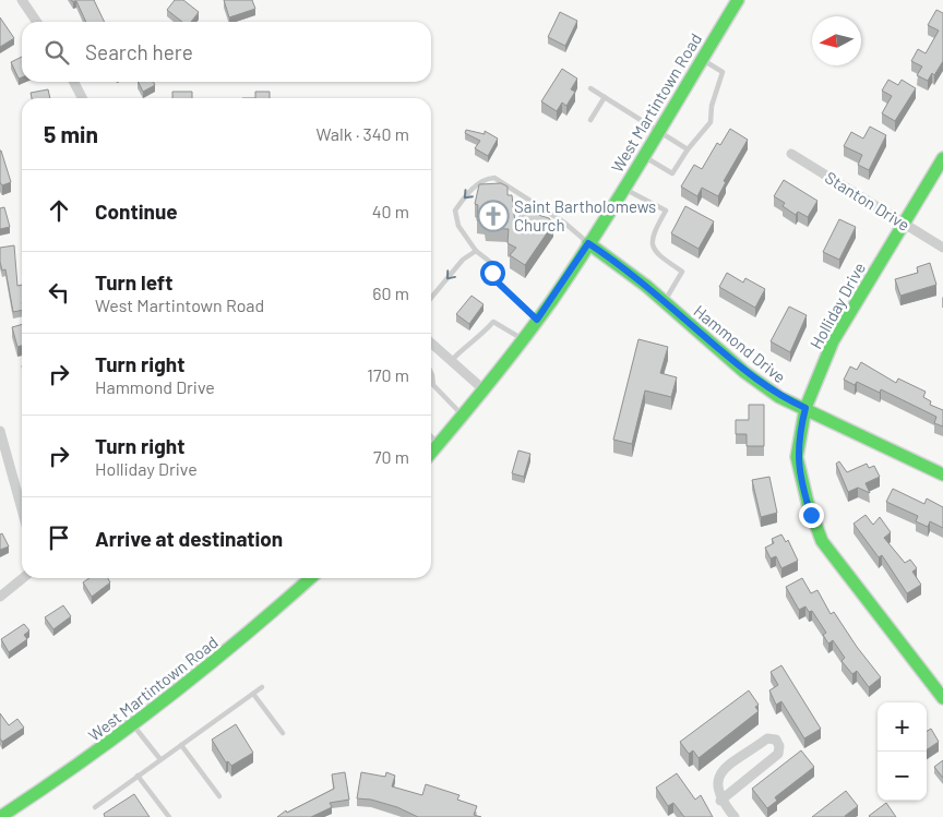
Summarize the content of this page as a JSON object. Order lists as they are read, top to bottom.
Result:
{
  "streets": {
    "street": [
      "West Martintown Road",
      "Stanton Drive",
      "Holliday Drive",
      "Hammond Drive"
    ]
  },
  "crossings": [
    ["West Martintown Road", "Hammond Drive"],
    ["Stanton Drive", "Holliday Drive"],
    ["Holliday Drive", "Hammond Drive"]
  ],
  "places": {
    "church": ["Saint Bartholomews Church"]
  },
  "north": "left",
  "page": {
    "search": "Search here",
    "heading": ["5 min", "Walk · 340 m"],
    "list": [
      ["Continue", "40 m"],
      ["Turn left", "West Martintown Road", "60 m"],
      ["Turn right", "Hammond Drive", "170 m"],
      ["Turn right", "Holliday Drive", "70 m"],
      "Arrive at destination"
    ],
    "map_buttons": ["+", "−"]
  }
}
